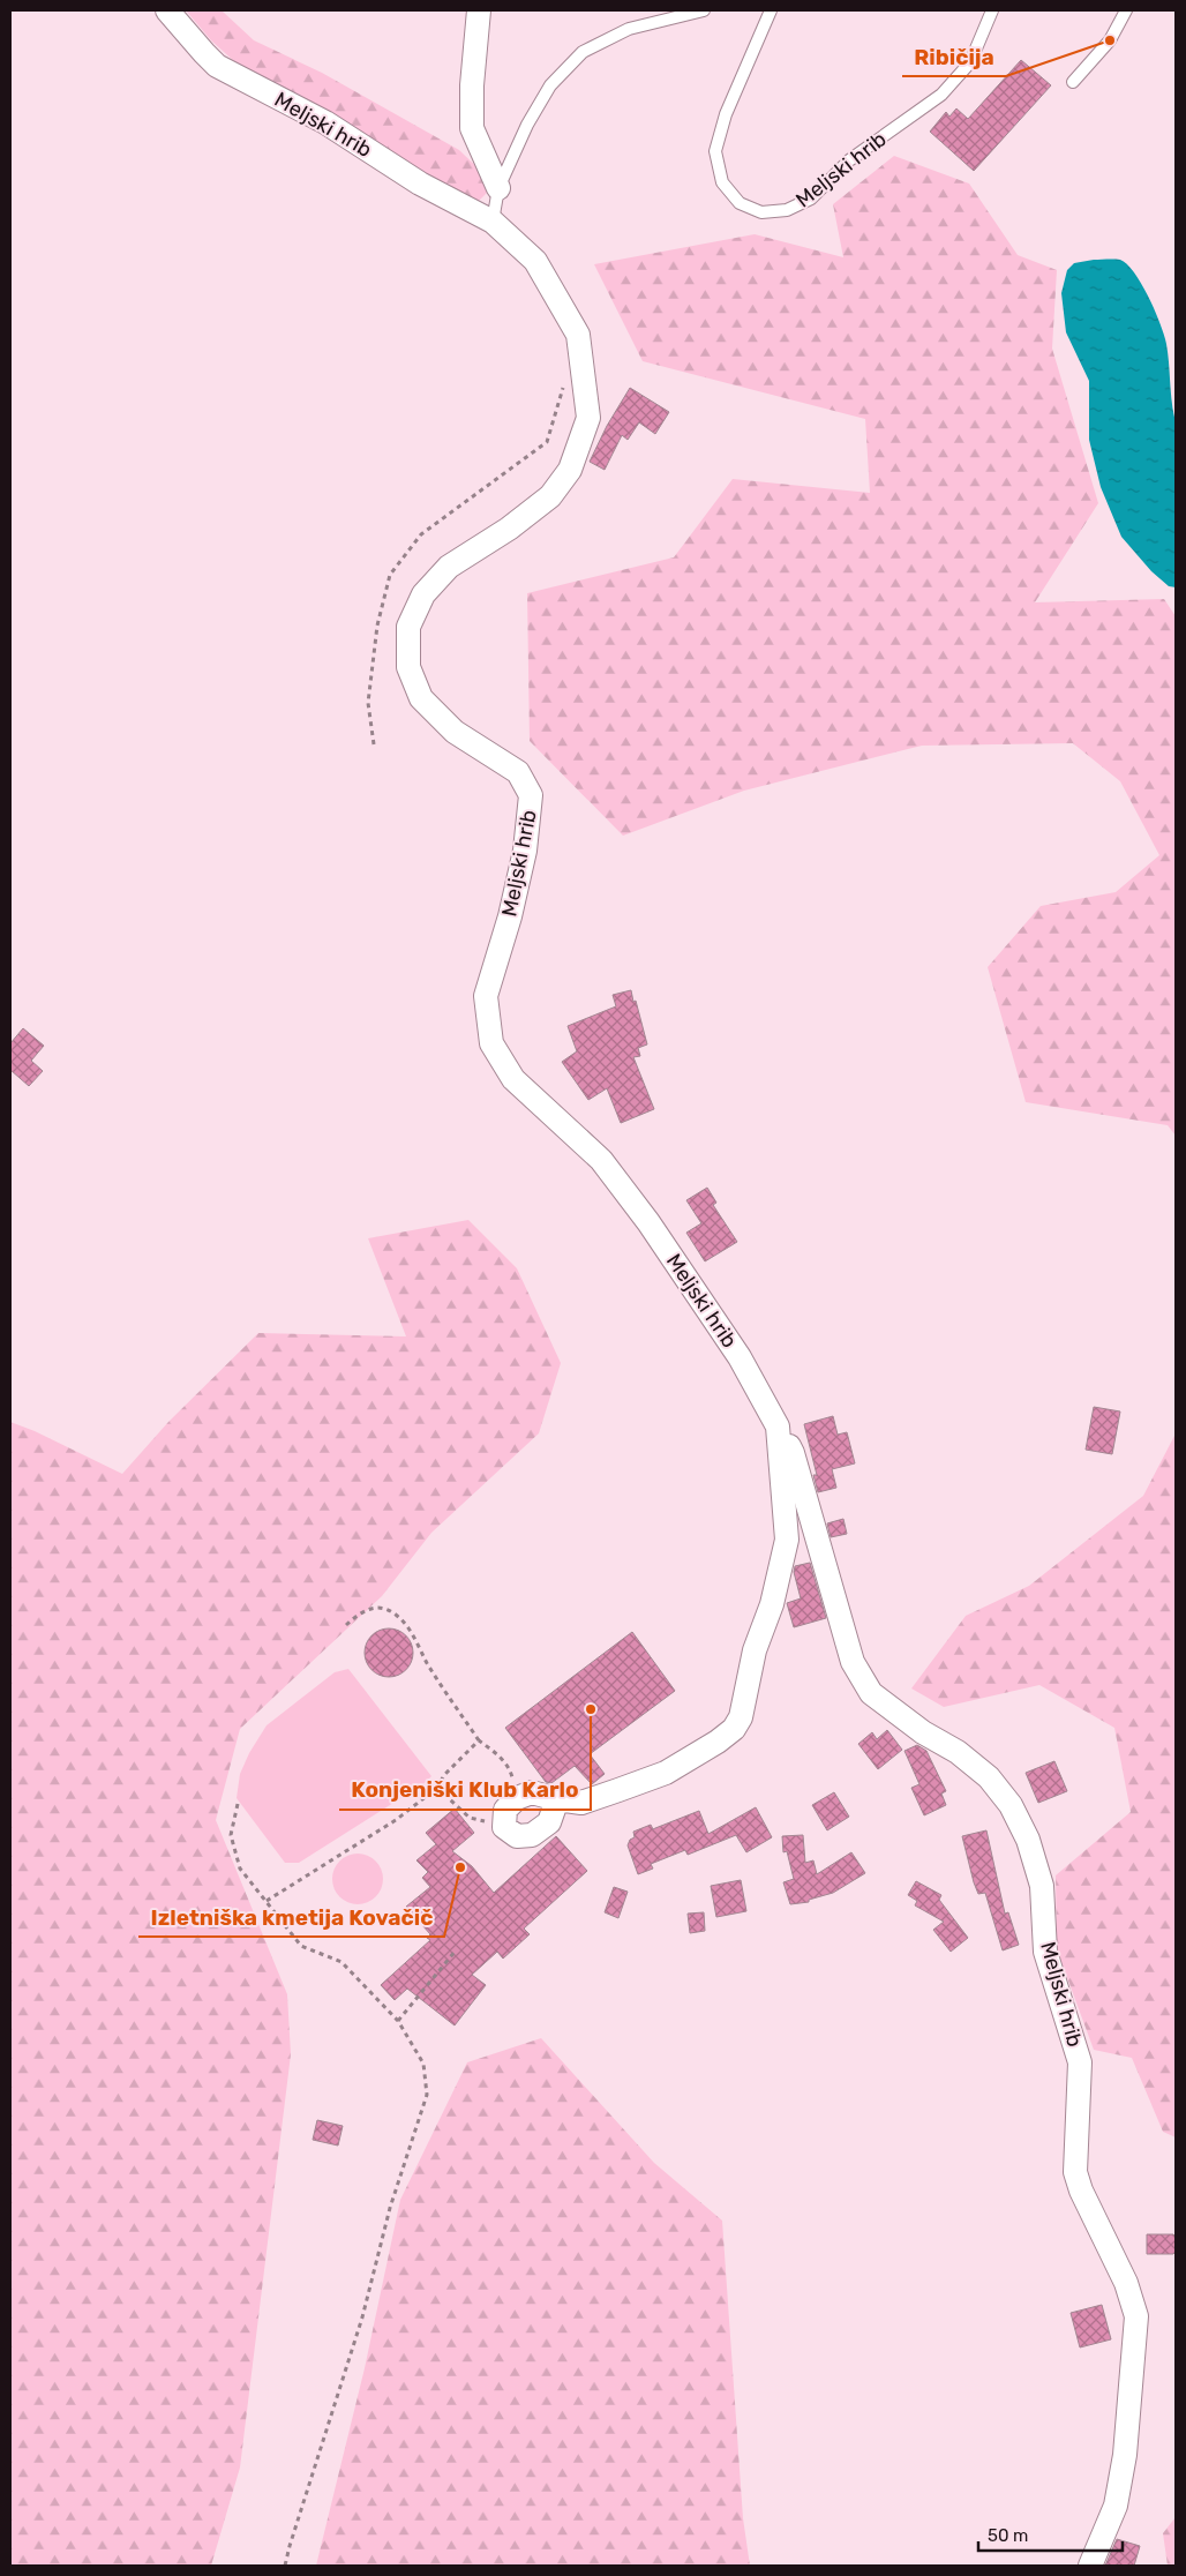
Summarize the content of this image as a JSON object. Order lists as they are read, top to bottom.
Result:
{
  "streets": {
    "street": ["Meljski hrib"]
  },
  "places": ["Ribičija", "Konjeniški Klub Karlo", "Izletniška kmetija Kovačič"],
  "scale_bar": "50 m"
}
